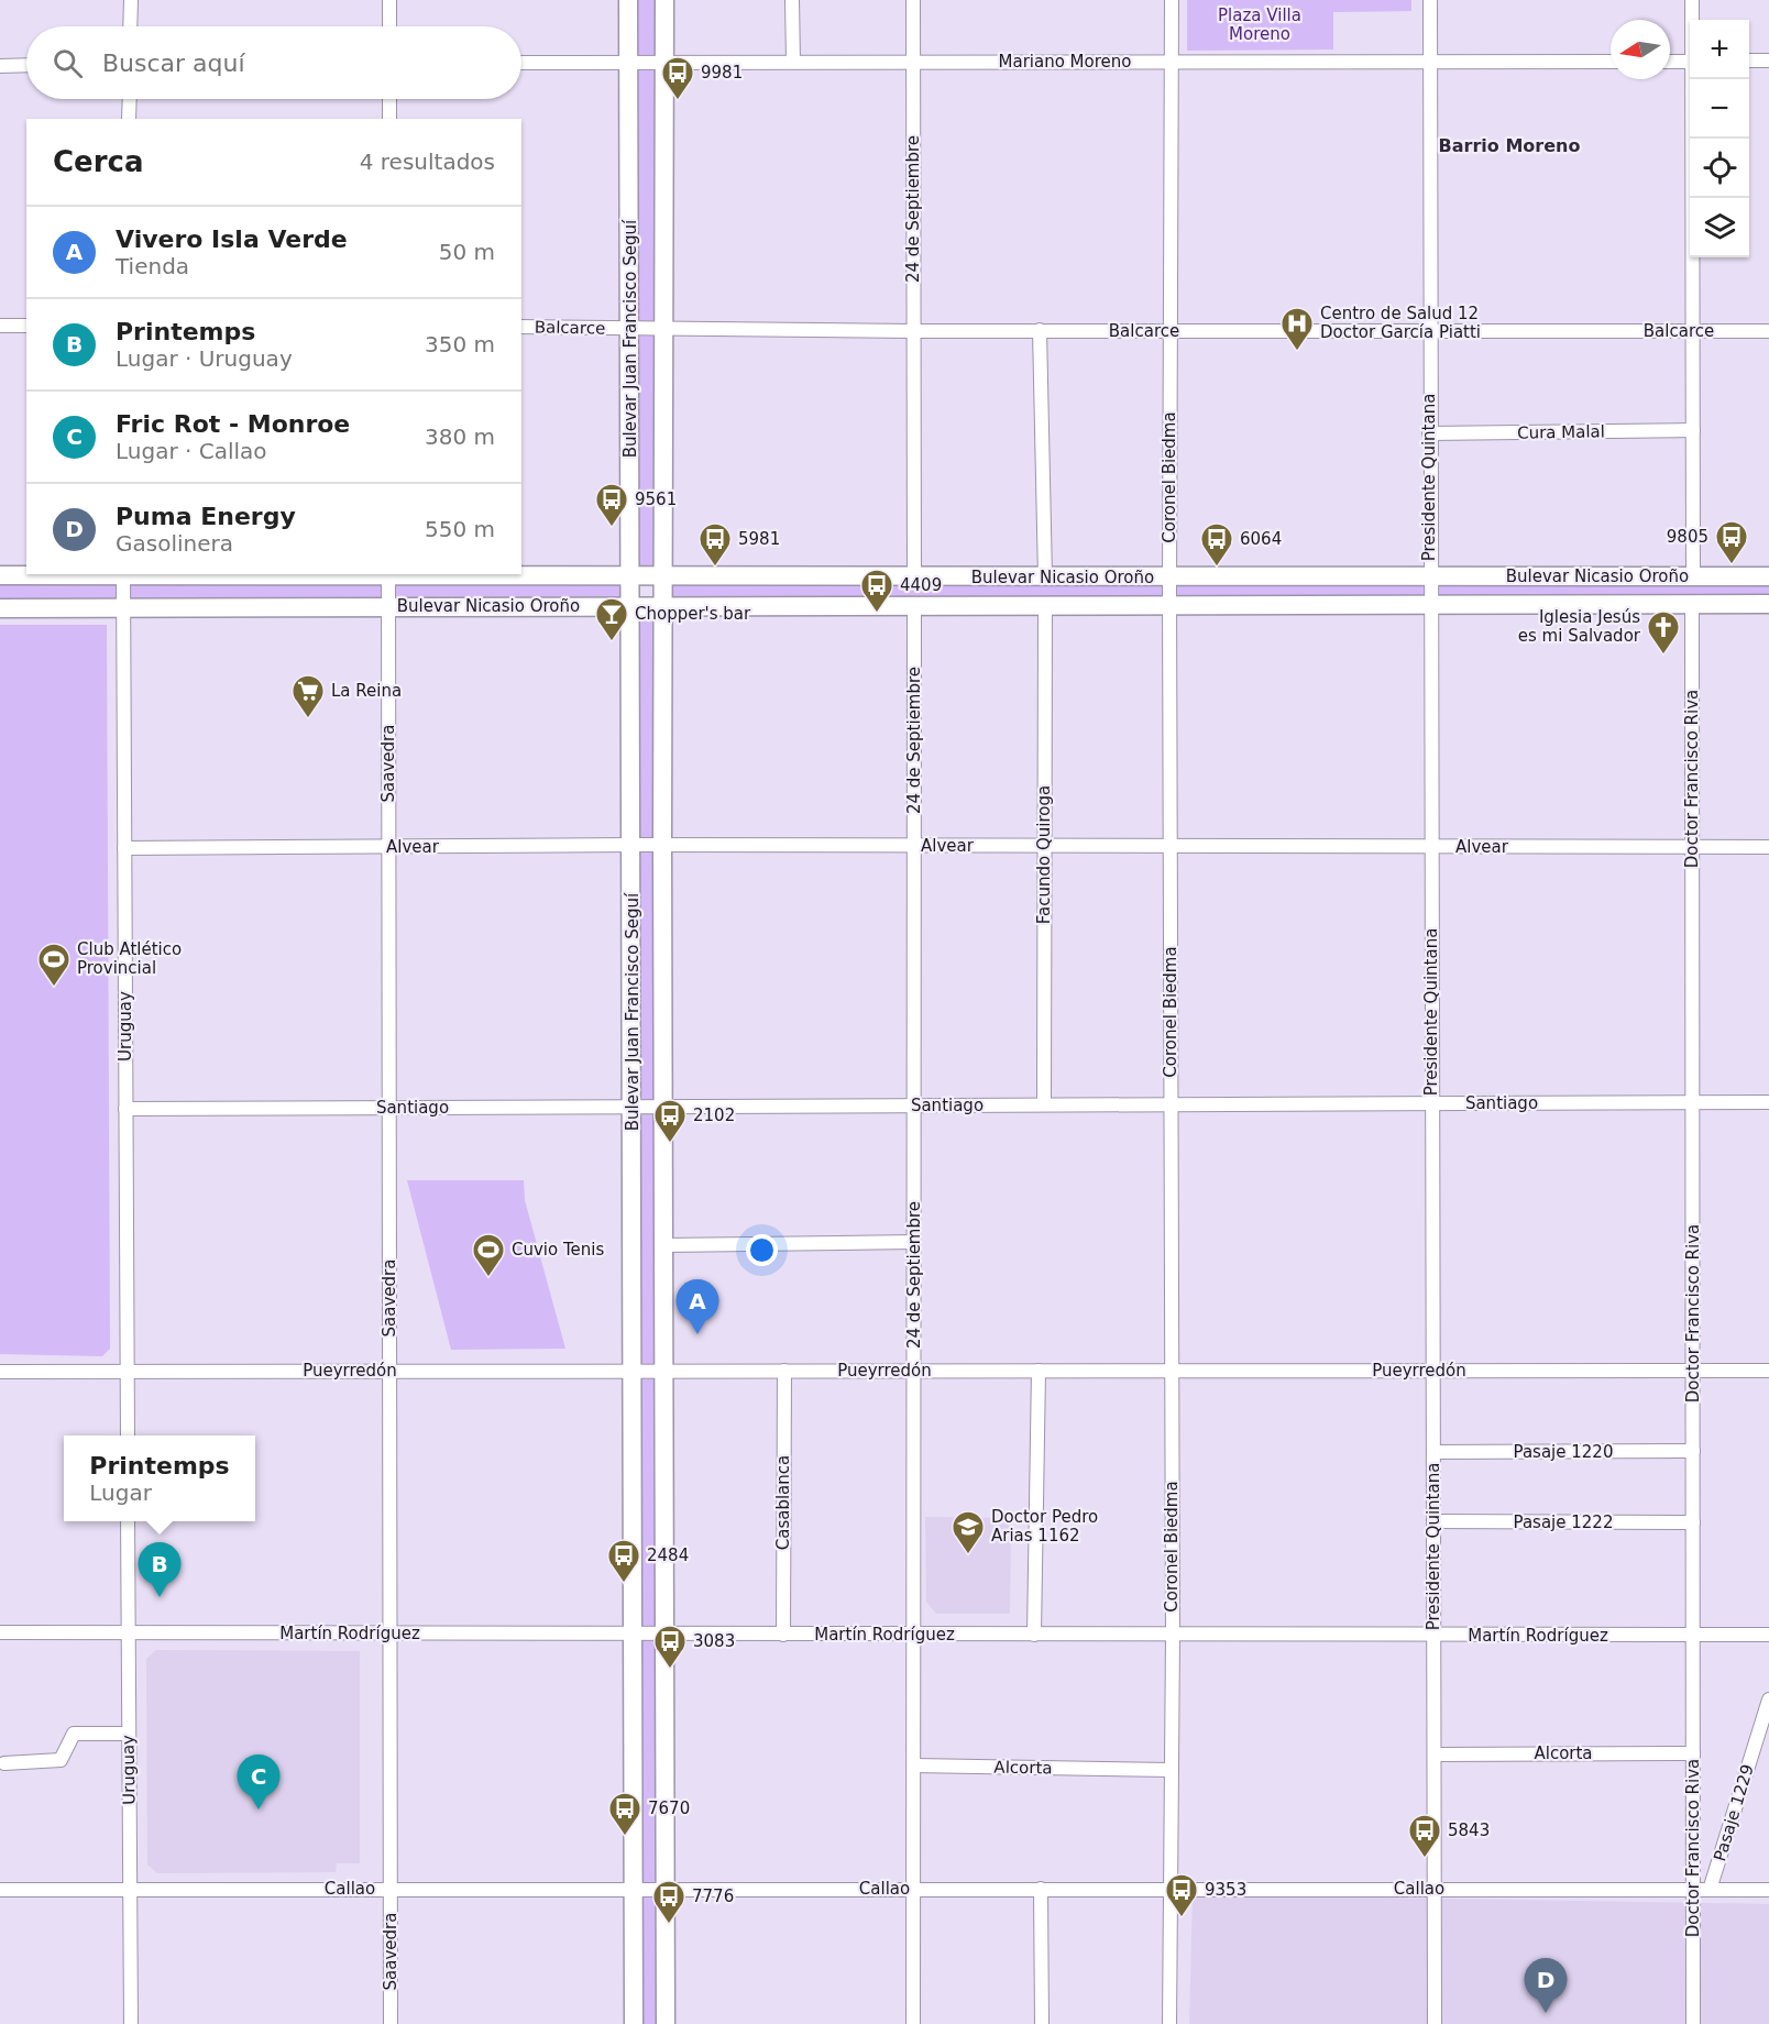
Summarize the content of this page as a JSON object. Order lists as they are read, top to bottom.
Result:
{
  "streets": {
    "main road": ["Bulevar Juan Francisco Seguí", "Bulevar Nicasio Oroño"],
    "street": [
      "Mariano Moreno",
      "24 de Septiembre",
      "Balcarce",
      "Cura Malal",
      "Coronel Biedma",
      "Presidente Quintana",
      "Saavedra",
      "Doctor Francisco Riva",
      "Alvear",
      "Facundo Quiroga",
      "Uruguay",
      "Santiago",
      "Pueyrredón",
      "Pasaje 1220",
      "Casablanca",
      "Pasaje 1222",
      "Martín Rodríguez",
      "Alcorta",
      "Pasaje 1229",
      "Callao"
    ]
  },
  "crossings": [
    ["Mariano Moreno", "24 de Septiembre"],
    ["Mariano Moreno", "Bulevar Juan Francisco Seguí"],
    ["Mariano Moreno", "Coronel Biedma"],
    ["Mariano Moreno", "Presidente Quintana"],
    ["24 de Septiembre", "Balcarce"],
    ["24 de Septiembre", "Bulevar Nicasio Oroño"],
    ["24 de Septiembre", "Alvear"],
    ["24 de Septiembre", "Santiago"],
    ["24 de Septiembre", "Pueyrredón"],
    ["24 de Septiembre", "Martín Rodríguez"],
    ["24 de Septiembre", "Alcorta"],
    ["24 de Septiembre", "Callao"],
    ["Balcarce", "Bulevar Juan Francisco Seguí"],
    ["Balcarce", "Coronel Biedma"],
    ["Balcarce", "Presidente Quintana"],
    ["Bulevar Juan Francisco Seguí", "Bulevar Nicasio Oroño"],
    ["Bulevar Juan Francisco Seguí", "Alvear"],
    ["Bulevar Juan Francisco Seguí", "Santiago"],
    ["Bulevar Juan Francisco Seguí", "Pueyrredón"],
    ["Bulevar Juan Francisco Seguí", "Martín Rodríguez"],
    ["Bulevar Juan Francisco Seguí", "Callao"],
    ["Cura Malal", "Presidente Quintana"],
    ["Coronel Biedma", "Bulevar Nicasio Oroño"],
    ["Coronel Biedma", "Alvear"],
    ["Coronel Biedma", "Santiago"],
    ["Coronel Biedma", "Pueyrredón"],
    ["Coronel Biedma", "Martín Rodríguez"],
    ["Coronel Biedma", "Alcorta"],
    ["Coronel Biedma", "Callao"],
    ["Presidente Quintana", "Bulevar Nicasio Oroño"],
    ["Presidente Quintana", "Alvear"],
    ["Presidente Quintana", "Santiago"],
    ["Presidente Quintana", "Pueyrredón"],
    ["Presidente Quintana", "Pasaje 1220"],
    ["Presidente Quintana", "Pasaje 1222"],
    ["Presidente Quintana", "Martín Rodríguez"],
    ["Presidente Quintana", "Alcorta"],
    ["Presidente Quintana", "Callao"],
    ["Bulevar Nicasio Oroño", "Saavedra"],
    ["Bulevar Nicasio Oroño", "Doctor Francisco Riva"],
    ["Bulevar Nicasio Oroño", "Facundo Quiroga"],
    ["Bulevar Nicasio Oroño", "Uruguay"],
    ["Saavedra", "Alvear"],
    ["Saavedra", "Santiago"],
    ["Saavedra", "Pueyrredón"],
    ["Saavedra", "Martín Rodríguez"],
    ["Saavedra", "Callao"],
    ["Doctor Francisco Riva", "Alvear"],
    ["Doctor Francisco Riva", "Santiago"],
    ["Doctor Francisco Riva", "Pueyrredón"],
    ["Doctor Francisco Riva", "Pasaje 1220"],
    ["Doctor Francisco Riva", "Pasaje 1222"],
    ["Doctor Francisco Riva", "Martín Rodríguez"],
    ["Doctor Francisco Riva", "Alcorta"],
    ["Doctor Francisco Riva", "Callao"],
    ["Alvear", "Facundo Quiroga"],
    ["Alvear", "Uruguay"],
    ["Facundo Quiroga", "Santiago"],
    ["Uruguay", "Santiago"],
    ["Uruguay", "Pueyrredón"],
    ["Uruguay", "Martín Rodríguez"],
    ["Uruguay", "Callao"],
    ["Pueyrredón", "Casablanca"],
    ["Casablanca", "Martín Rodríguez"],
    ["Pasaje 1229", "Callao"]
  ],
  "districts": ["Barrio Moreno"],
  "parks": ["Plaza Villa Moreno"],
  "places": {
    "bus stop": [
      "9981",
      "9561",
      "9805",
      "5981",
      "6064",
      "4409",
      "2102",
      "2484",
      "3083",
      "7670",
      "5843",
      "9353",
      "7776"
    ],
    "hospital": ["Centro de Salud 12 Doctor García Piatti"],
    "bar": ["Chopper's bar"],
    "church": ["Iglesia Jesús es mi Salvador"],
    "supermarket": ["La Reina"],
    "sports": ["Club Atlético Provincial", "Cuvio Tenis"],
    "school or university": ["Doctor Pedro Arias 1162"]
  },
  "north": "left",
  "page": {
    "map_buttons": ["+", "−"],
    "search": "Buscar aquí",
    "heading": ["Cerca", "4 resultados"],
    "list": [
      {
        "mark": "A",
        "name": "Vivero Isla Verde",
        "note": "Tienda",
        "value": "50 m"
      },
      {
        "mark": "B",
        "name": "Printemps",
        "note": "Lugar · Uruguay",
        "value": "350 m"
      },
      {
        "mark": "C",
        "name": "Fric Rot - Monroe",
        "note": "Lugar · Callao",
        "value": "380 m"
      },
      {
        "mark": "D",
        "name": "Puma Energy",
        "note": "Gasolinera",
        "value": "550 m"
      }
    ],
    "pins": [
      "A",
      "B",
      "C",
      "D"
    ],
    "popup": ["Printemps", "Lugar"]
  }
}
